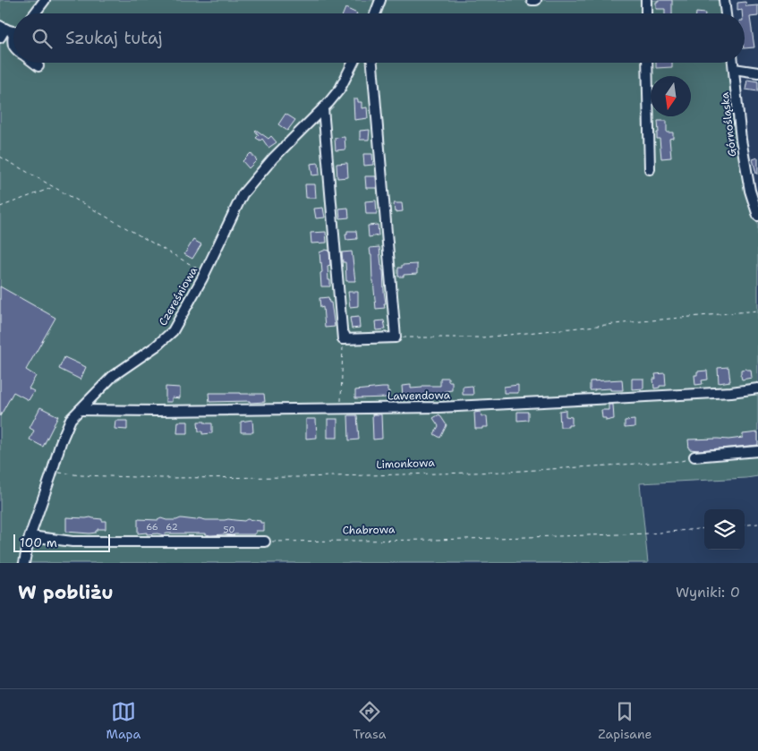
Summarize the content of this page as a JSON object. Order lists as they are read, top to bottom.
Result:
{
  "streets": {
    "street": ["Górnośląska", "Czereśniowa", "Lawendowa"],
    "path": ["Limonkowa", "Chabrowa"]
  },
  "crossings": [
    ["Czereśniowa", "Lawendowa"],
    ["Czereśniowa", "Limonkowa"]
  ],
  "house_numbers": ["66", "62", "50"],
  "scale_bar": "100 m",
  "north": "bottom",
  "page": {
    "search": "Szukaj tutaj",
    "scale": "100 m",
    "heading": ["W pobliżu", "Wyniki: 0"],
    "nav": ["Mapa", "Trasa", "Zapisane"]
  }
}
